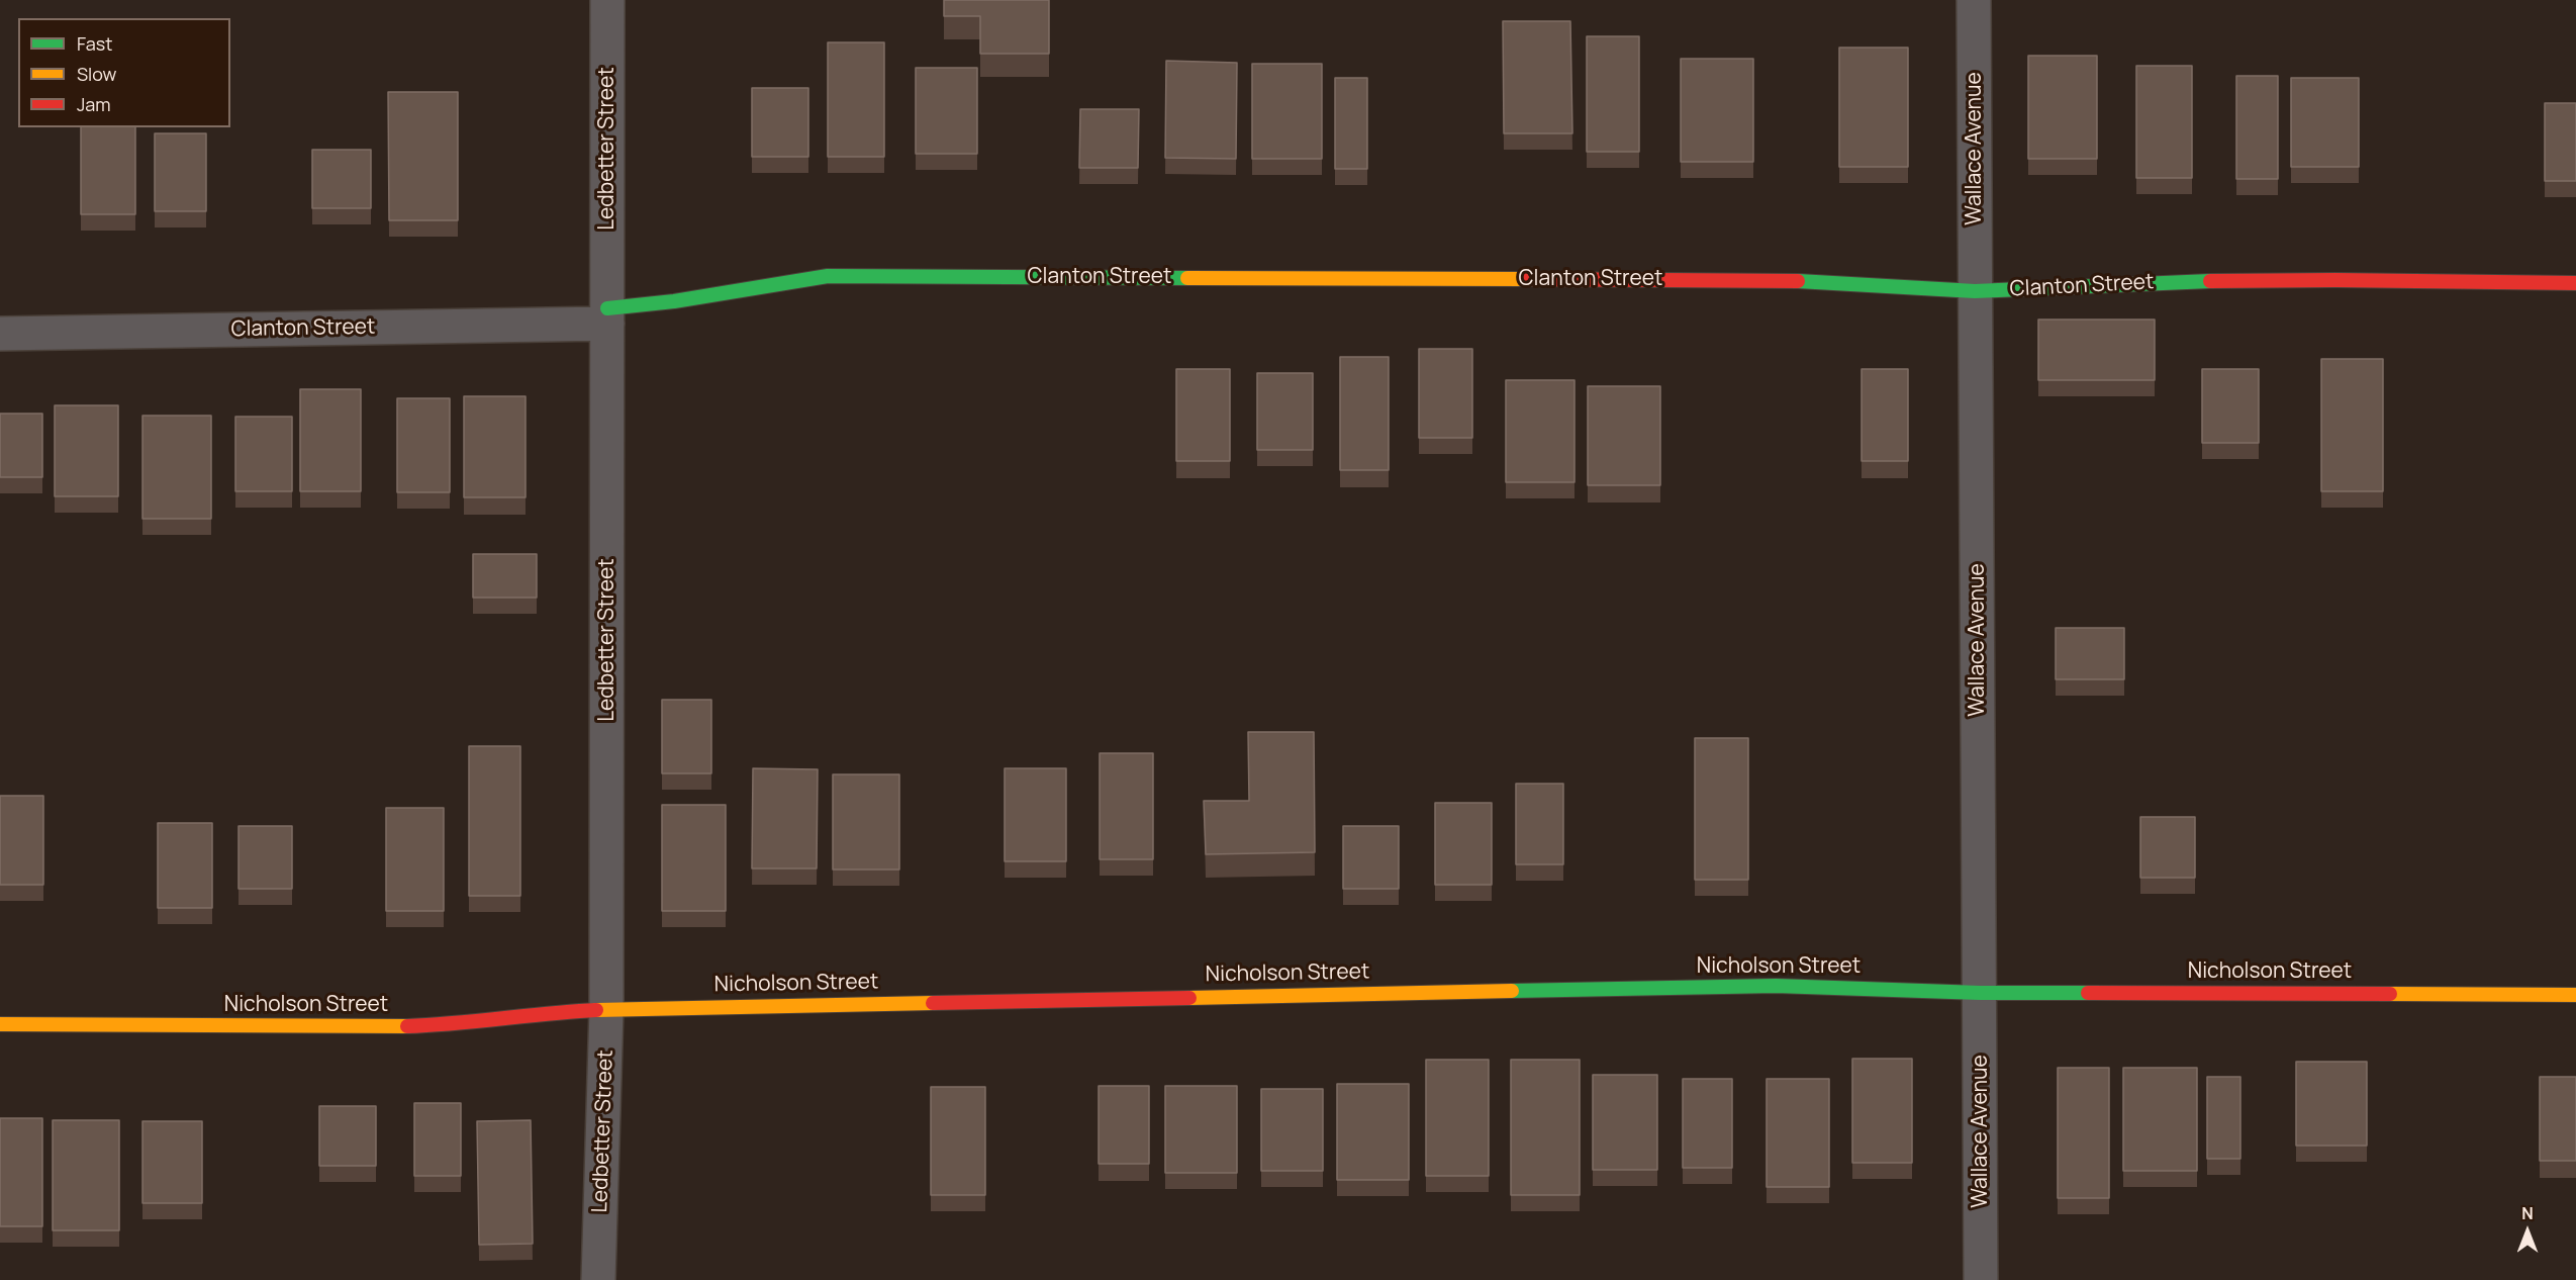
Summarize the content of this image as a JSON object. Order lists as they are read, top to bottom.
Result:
{
  "streets": {
    "street": [
      "Ledbetter Street",
      "Wallace Avenue",
      "Clanton Street",
      "Nicholson Street"
    ]
  },
  "crossings": [
    ["Ledbetter Street", "Clanton Street"],
    ["Ledbetter Street", "Nicholson Street"],
    ["Wallace Avenue", "Clanton Street"],
    ["Wallace Avenue", "Nicholson Street"]
  ],
  "legend": ["Fast", "Slow", "Jam"],
  "north": "top"
}
